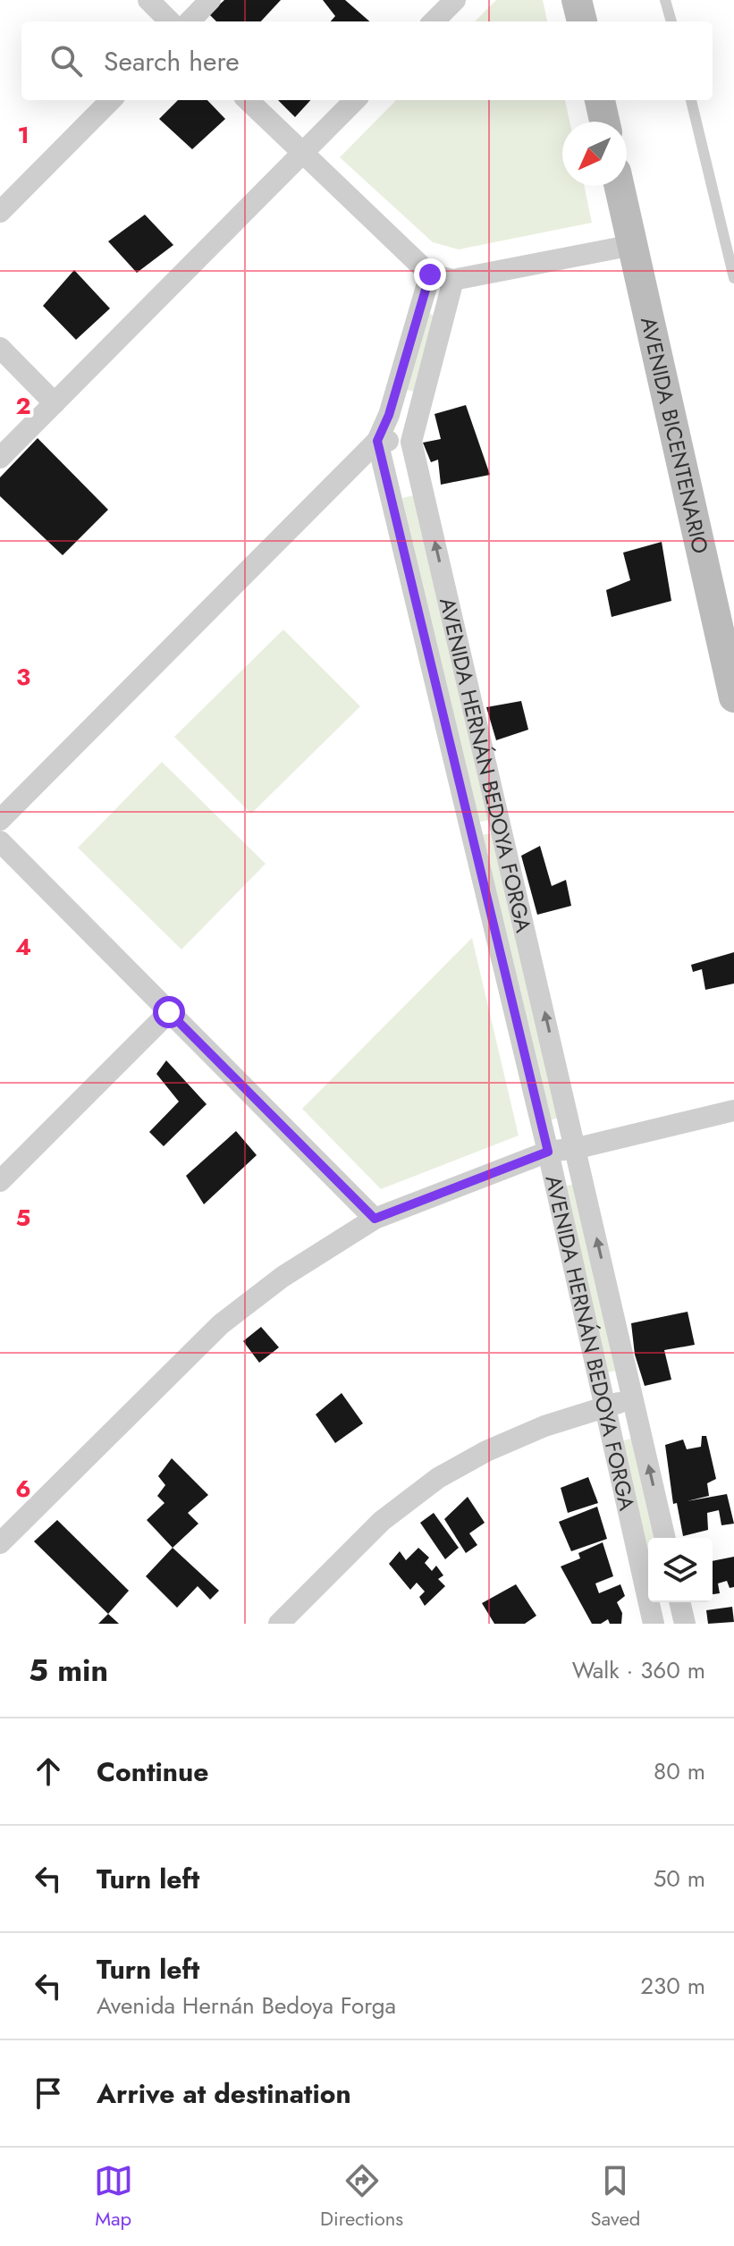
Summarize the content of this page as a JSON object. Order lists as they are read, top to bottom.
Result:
{
  "streets": {
    "main road": ["AVENIDA BICENTENARIO"],
    "street": ["AVENIDA HERNÁN BEDOYA FORGA"]
  },
  "north": "bottom left",
  "page": {
    "search": "Search here",
    "heading": ["5 min", "Walk · 360 m"],
    "list": [
      ["Continue", "80 m"],
      ["Turn left", "50 m"],
      ["Turn left", "Avenida Hernán Bedoya Forga", "230 m"],
      "Arrive at destination"
    ],
    "nav": ["Map", "Directions", "Saved"]
  },
  "grid": {
    "rows": [
      "1",
      "2",
      "3",
      "4",
      "5",
      "6"
    ]
  }
}
